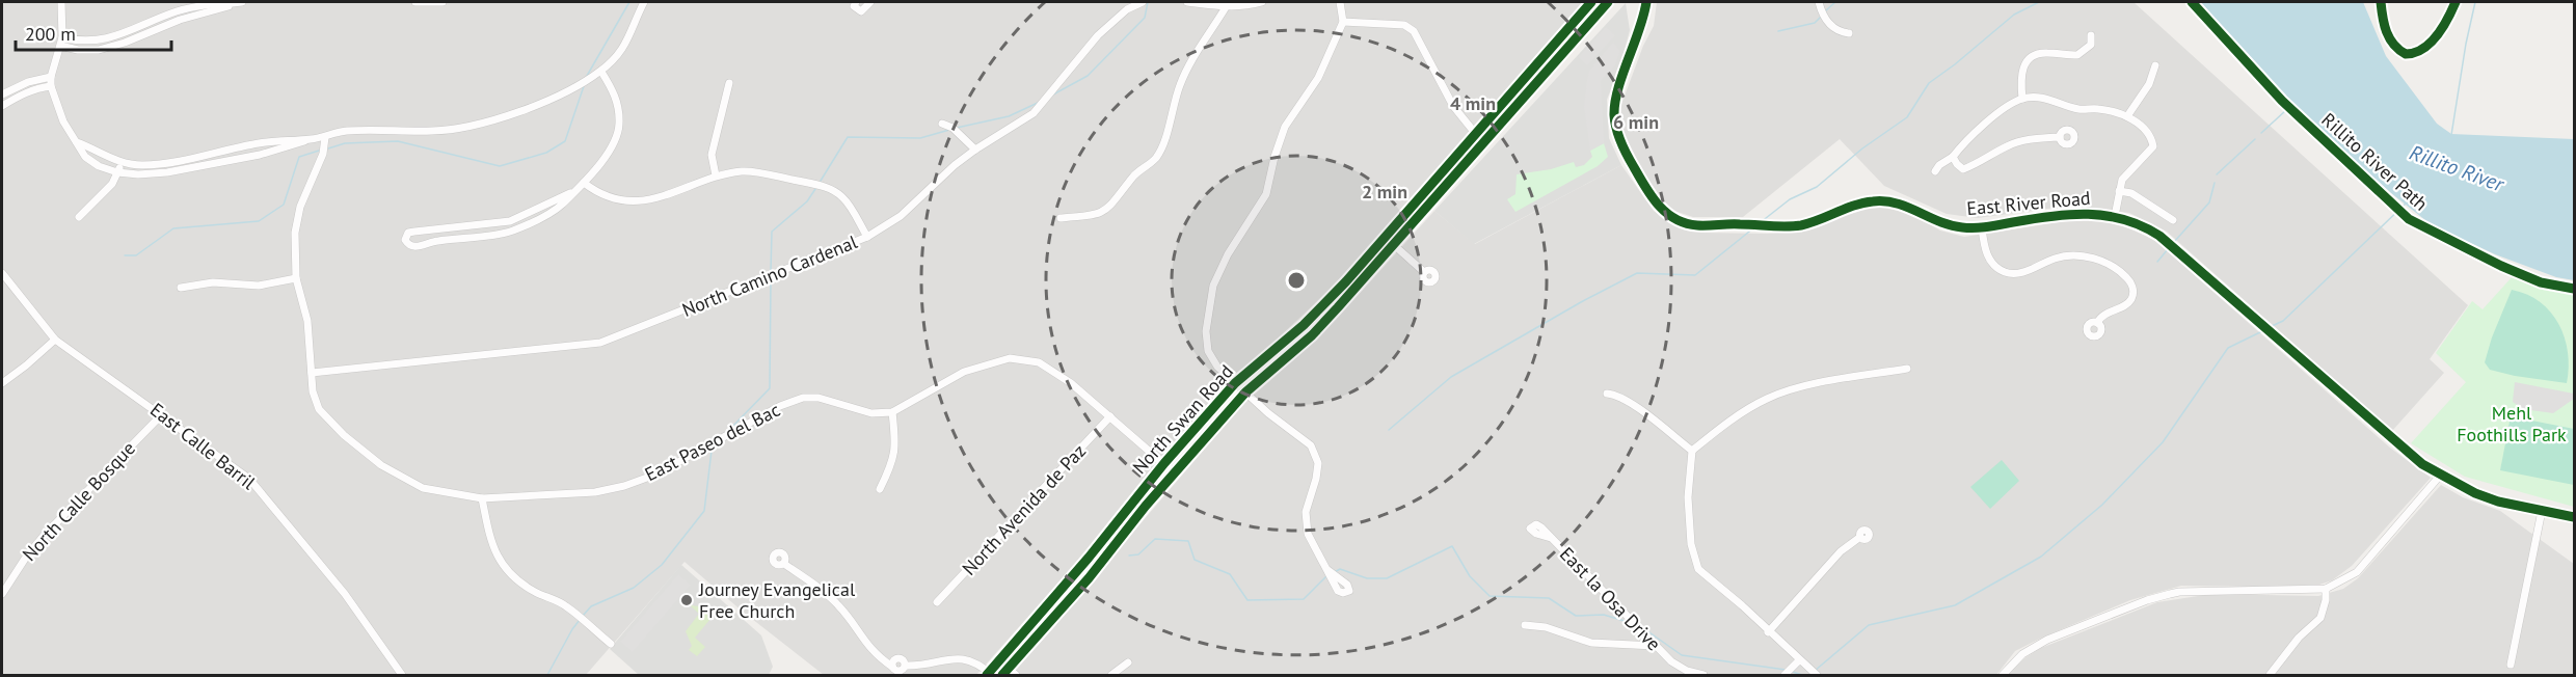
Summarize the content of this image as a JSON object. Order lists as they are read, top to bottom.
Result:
{
  "streets": {
    "main road": ["North Swan Road"],
    "street": [
      "East River Road",
      "North Camino Cardenal",
      "East Paseo del Bac",
      "East Calle Barril",
      "North Calle Bosque",
      "North Avenida de Paz",
      "East la Osa Drive"
    ],
    "cycle path": ["Rillito River Path"]
  },
  "crossings": [
    ["North Camino Cardenal", "East Paseo del Bac"],
    ["East Calle Barril", "North Calle Bosque"]
  ],
  "water": ["Rillito River"],
  "parks": ["Mehl Foothills Park"],
  "places": ["Journey Evangelical Free Church"],
  "scale_bar": "200 m",
  "rings": ["4 min", "6 min", "2 min"]
}
